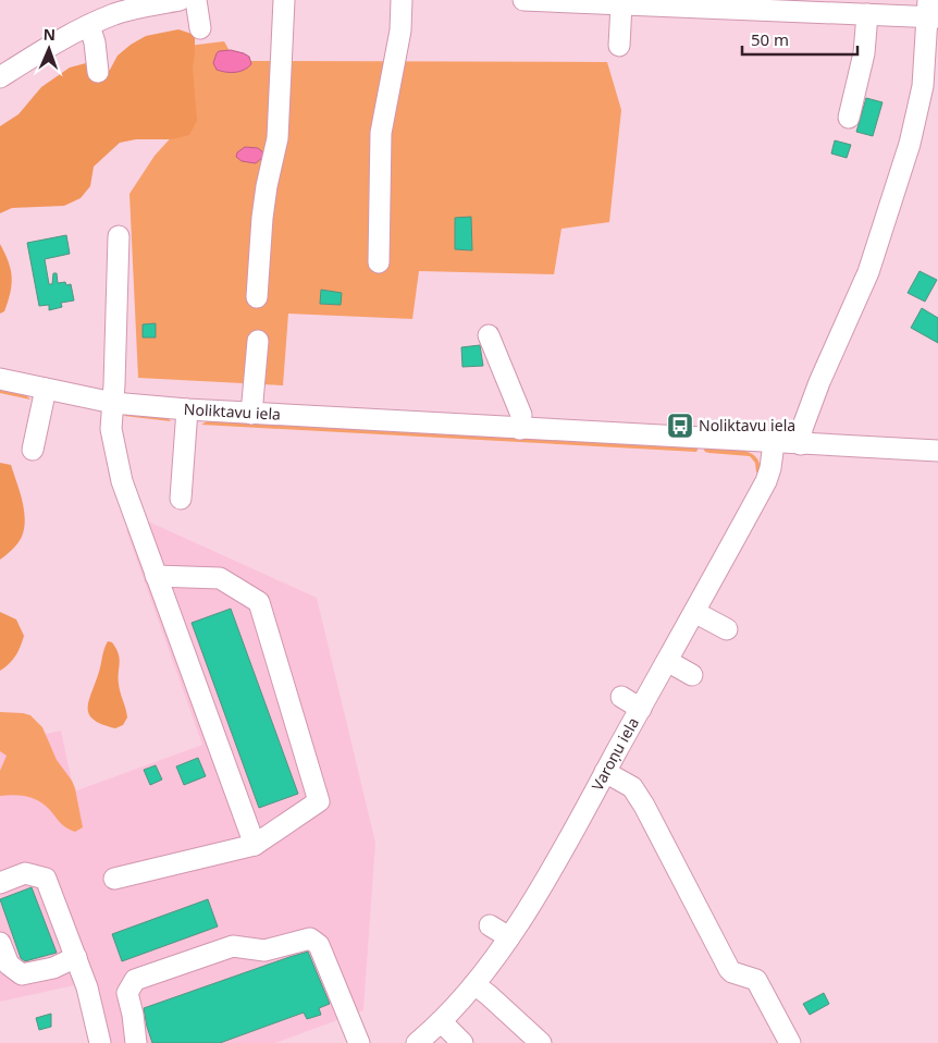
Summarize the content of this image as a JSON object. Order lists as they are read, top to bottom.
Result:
{
  "streets": {
    "street": ["Noliktavu iela", "Varoņu iela"]
  },
  "crossings": [
    ["Noliktavu iela", "Varoņu iela"]
  ],
  "places": {
    "bus stop": ["Noliktavu iela"]
  },
  "scale_bar": "50 m",
  "north": "top"
}
